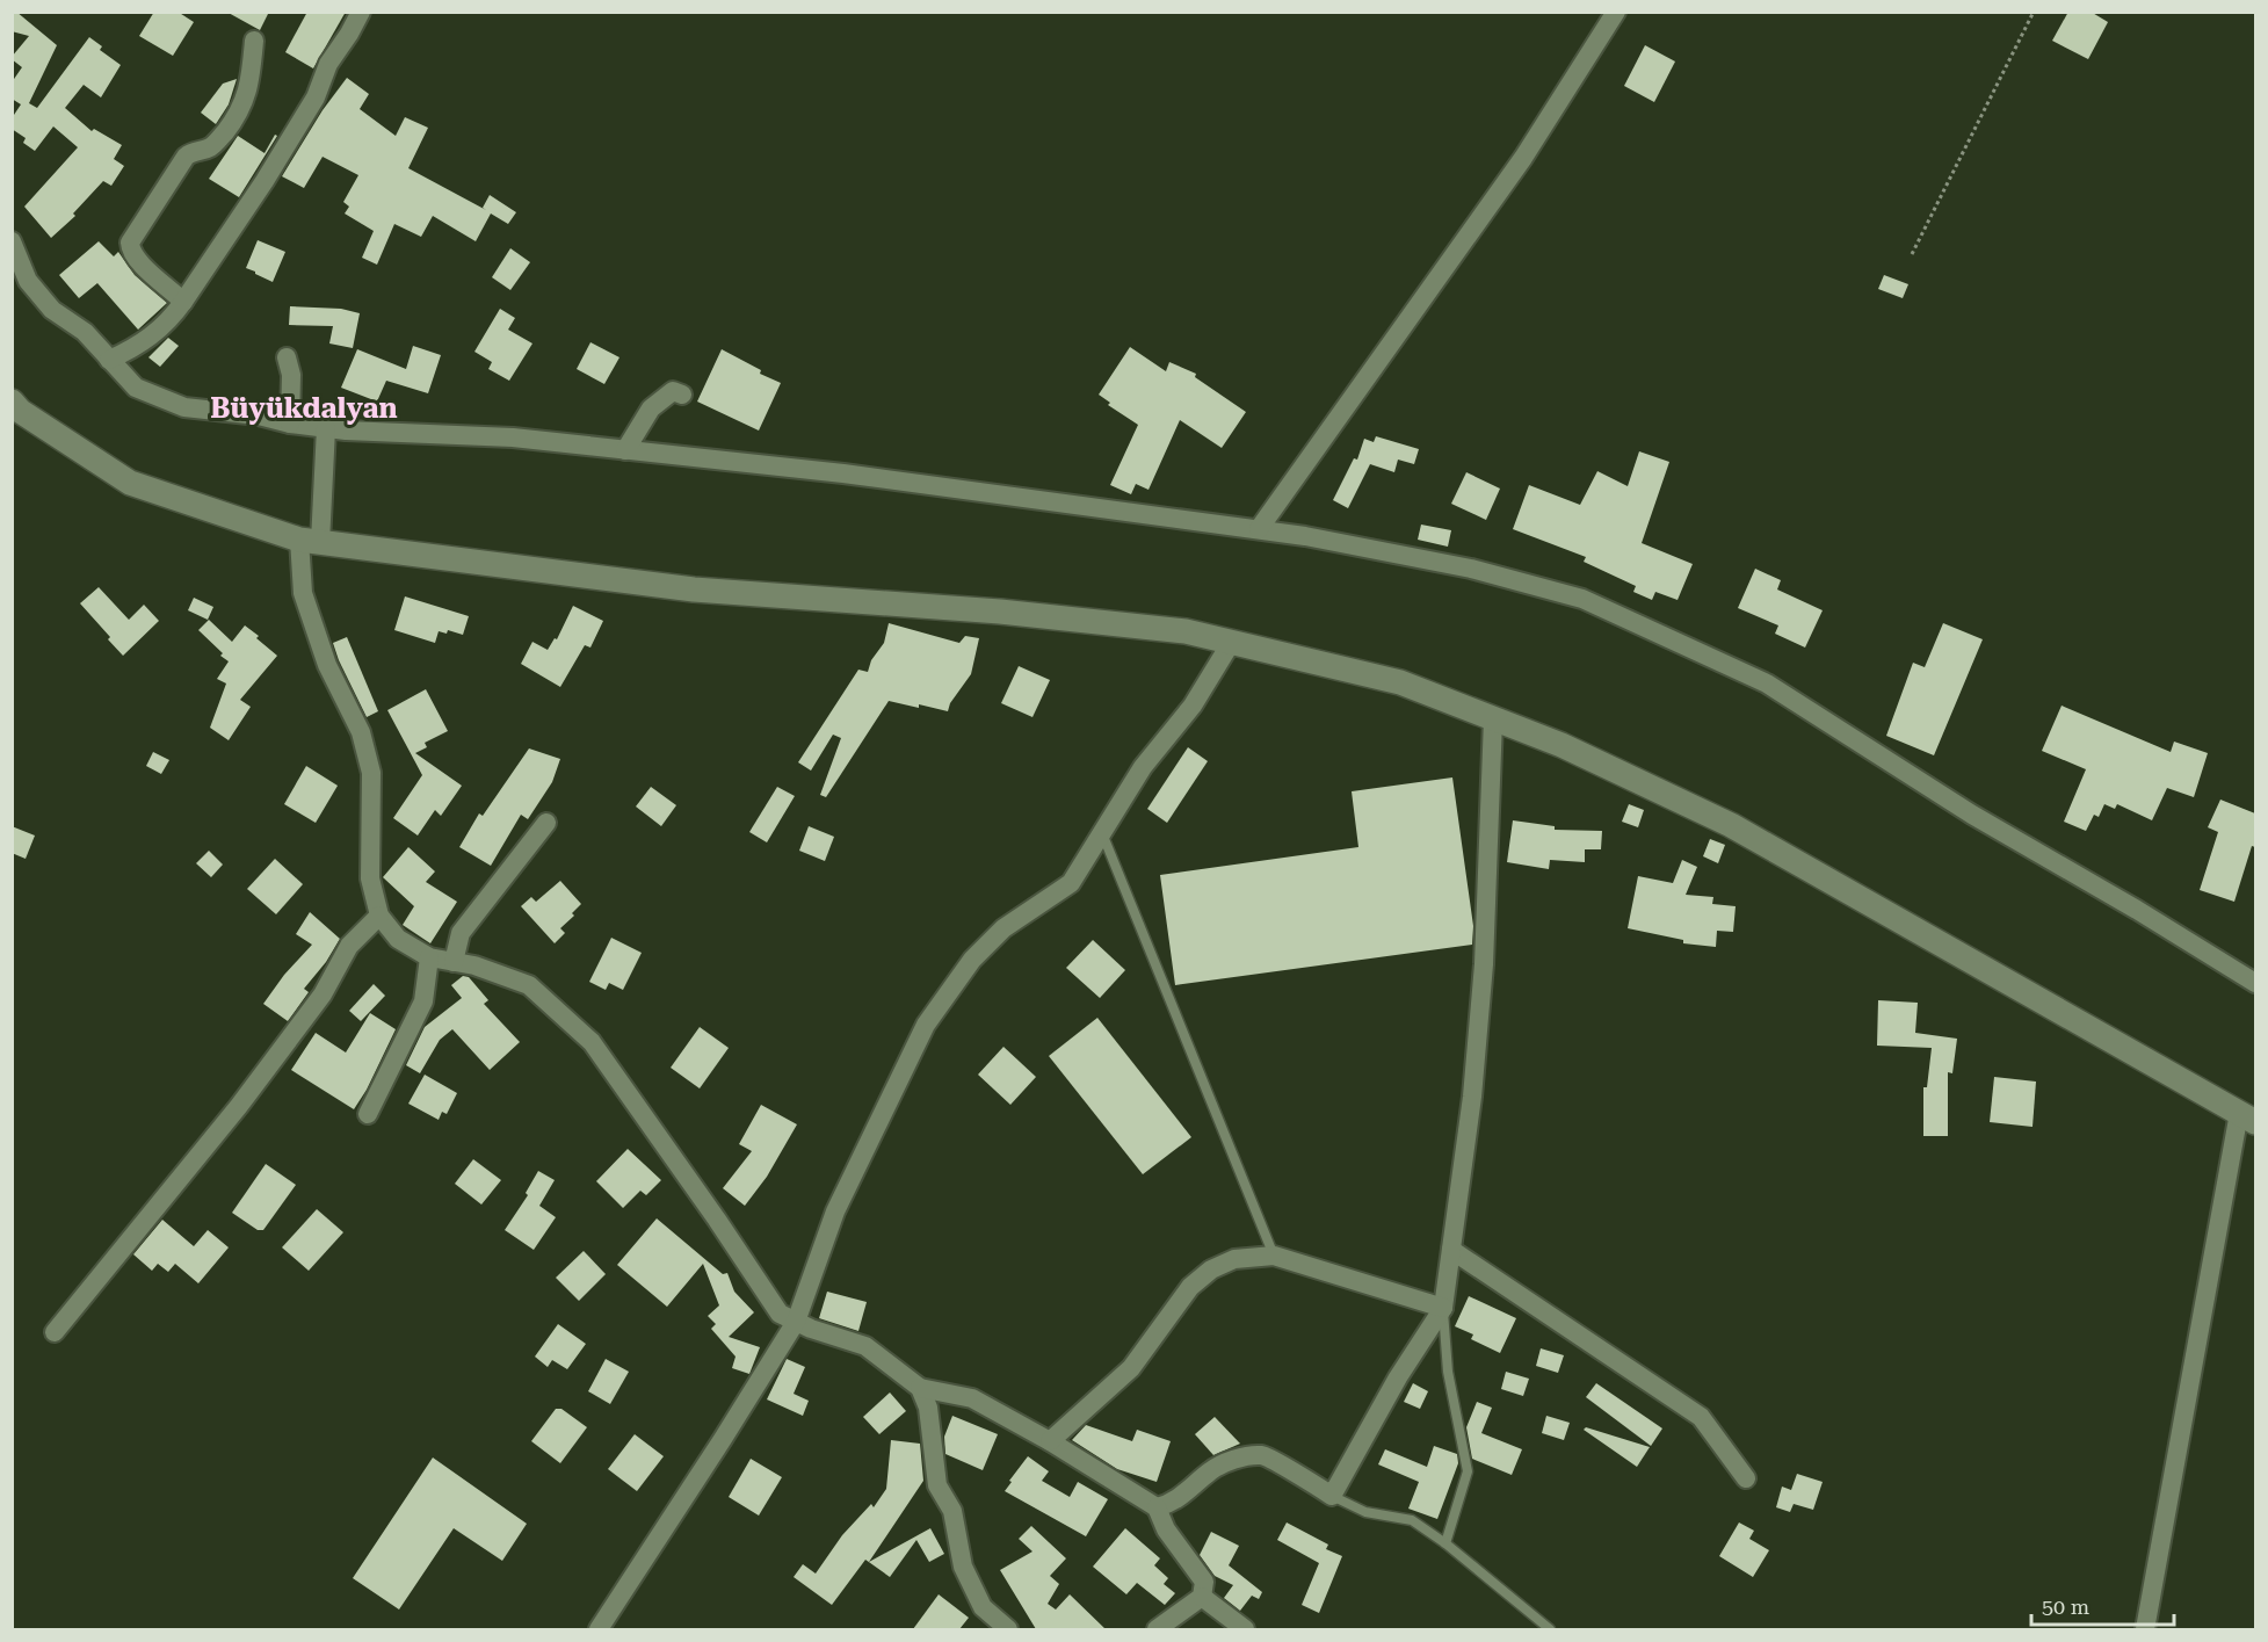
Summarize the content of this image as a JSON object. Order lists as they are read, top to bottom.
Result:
{
  "districts": ["Büyükdalyan"],
  "scale_bar": "50 m"
}
